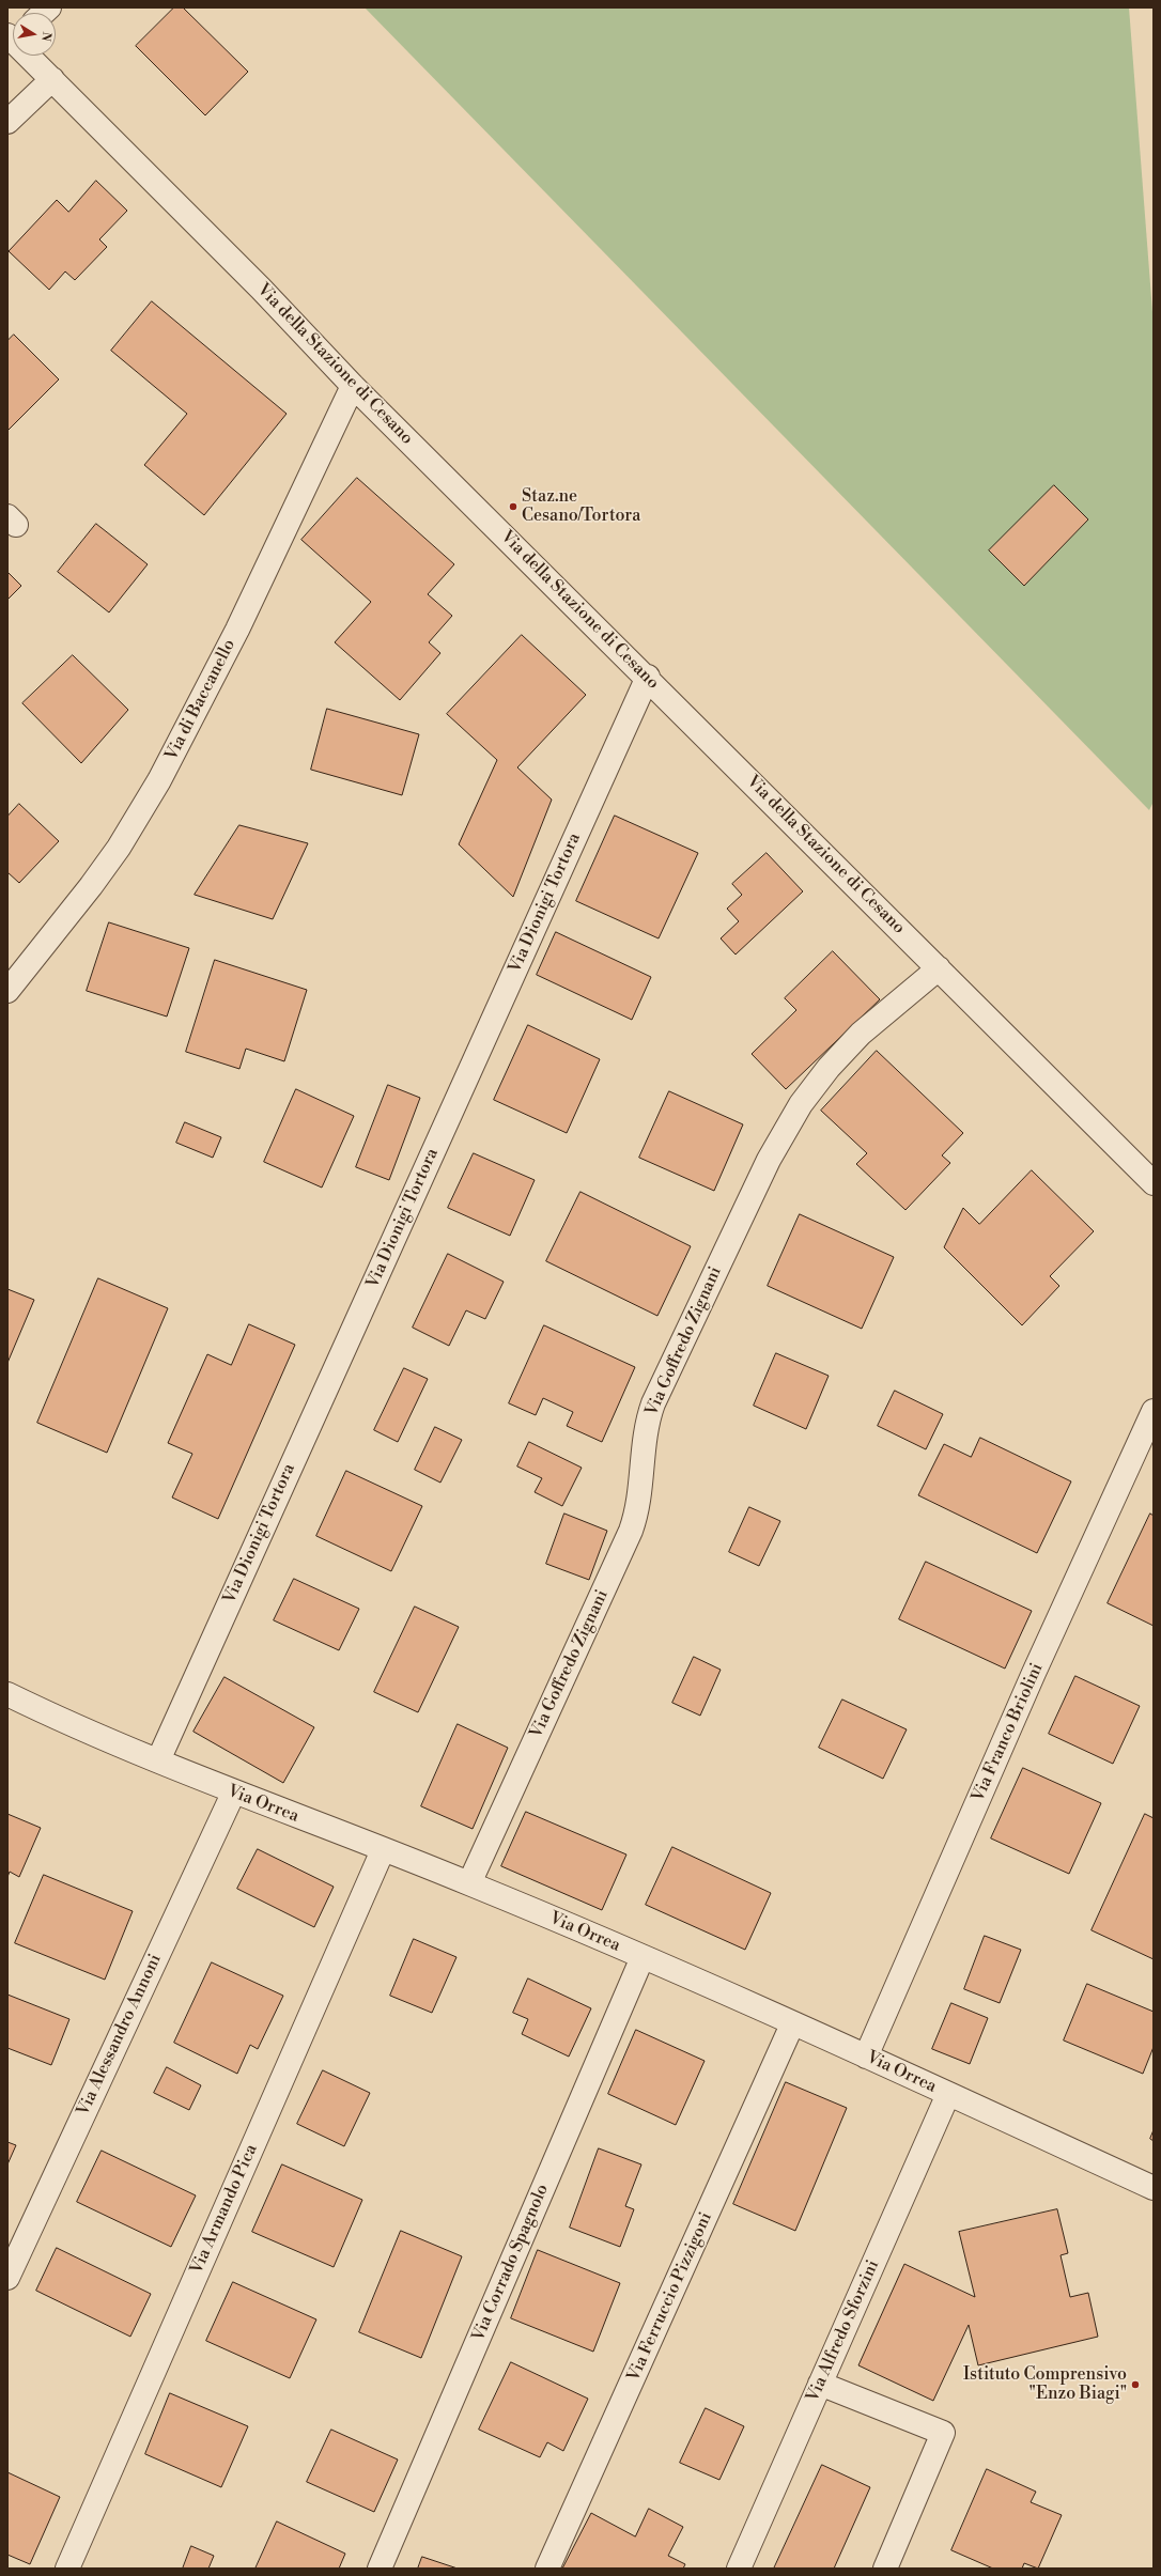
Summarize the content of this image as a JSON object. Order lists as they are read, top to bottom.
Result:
{
  "streets": {
    "street": [
      "Via della Stazione di Cesano",
      "Via di Baccanello",
      "Via Dionigi Tortora",
      "Via Goffredo Zignani",
      "Via Franco Briolini",
      "Via Orrea",
      "Via Alessandro Annoni",
      "Via Armando Pica",
      "Via Corrado Spagnolo",
      "Via Ferruccio Pizzigoni",
      "Via Alfredo Sforzini"
    ]
  },
  "crossings": [
    ["Via della Stazione di Cesano", "Via di Baccanello"],
    ["Via della Stazione di Cesano", "Via Dionigi Tortora"],
    ["Via della Stazione di Cesano", "Via Goffredo Zignani"],
    ["Via Dionigi Tortora", "Via Orrea"],
    ["Via Goffredo Zignani", "Via Orrea"],
    ["Via Franco Briolini", "Via Orrea"],
    ["Via Orrea", "Via Alessandro Annoni"],
    ["Via Orrea", "Via Armando Pica"],
    ["Via Orrea", "Via Corrado Spagnolo"],
    ["Via Orrea", "Via Ferruccio Pizzigoni"],
    ["Via Orrea", "Via Alfredo Sforzini"]
  ],
  "places": ["Staz.ne Cesano/Tortora", "Istituto Comprensivo \"Enzo Biagi\""],
  "north": "right"
}
